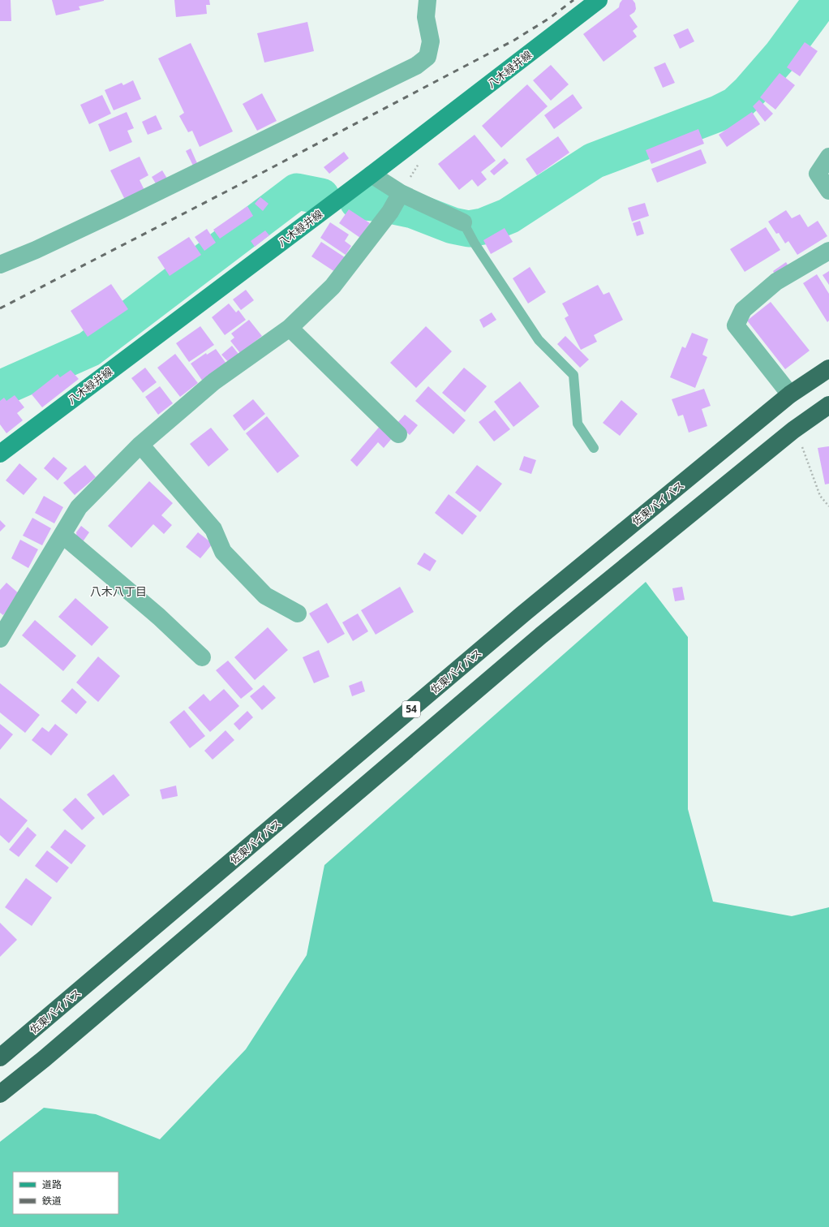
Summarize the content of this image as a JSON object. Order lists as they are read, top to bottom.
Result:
{
  "streets": {
    "highway": ["佐東バイパス", "54"],
    "main road": ["八木緑井線"]
  },
  "districts": ["八木八丁目"],
  "legend": ["道路", "鉄道"]
}
